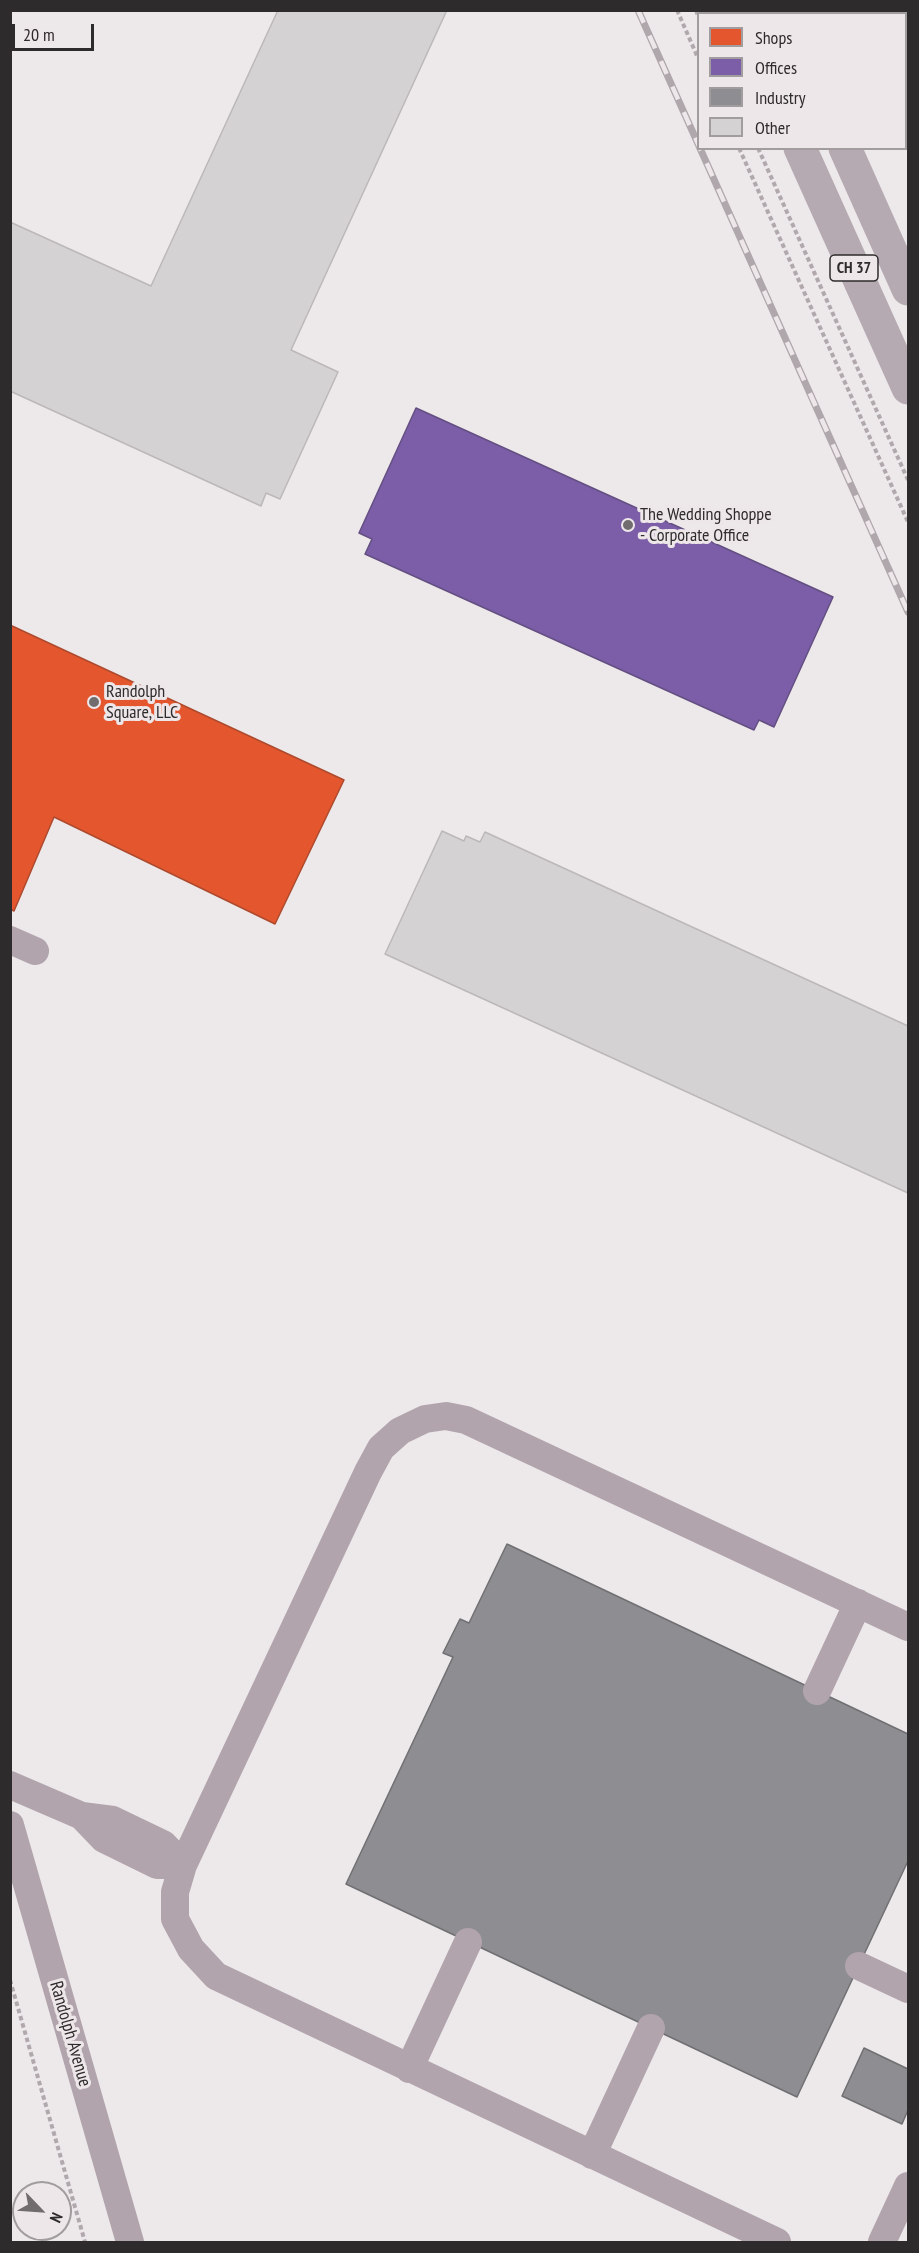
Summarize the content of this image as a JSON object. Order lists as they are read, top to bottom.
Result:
{
  "streets": {
    "highway": ["CH 37"],
    "street": ["Randolph Avenue"]
  },
  "places": ["The Wedding Shoppe - Corporate Office", "Randolph Square, LLC"],
  "legend": [
    "Shops",
    "Offices",
    "Industry",
    "Other"
  ],
  "scale_bar": "20 m",
  "north": "bottom right"
}
